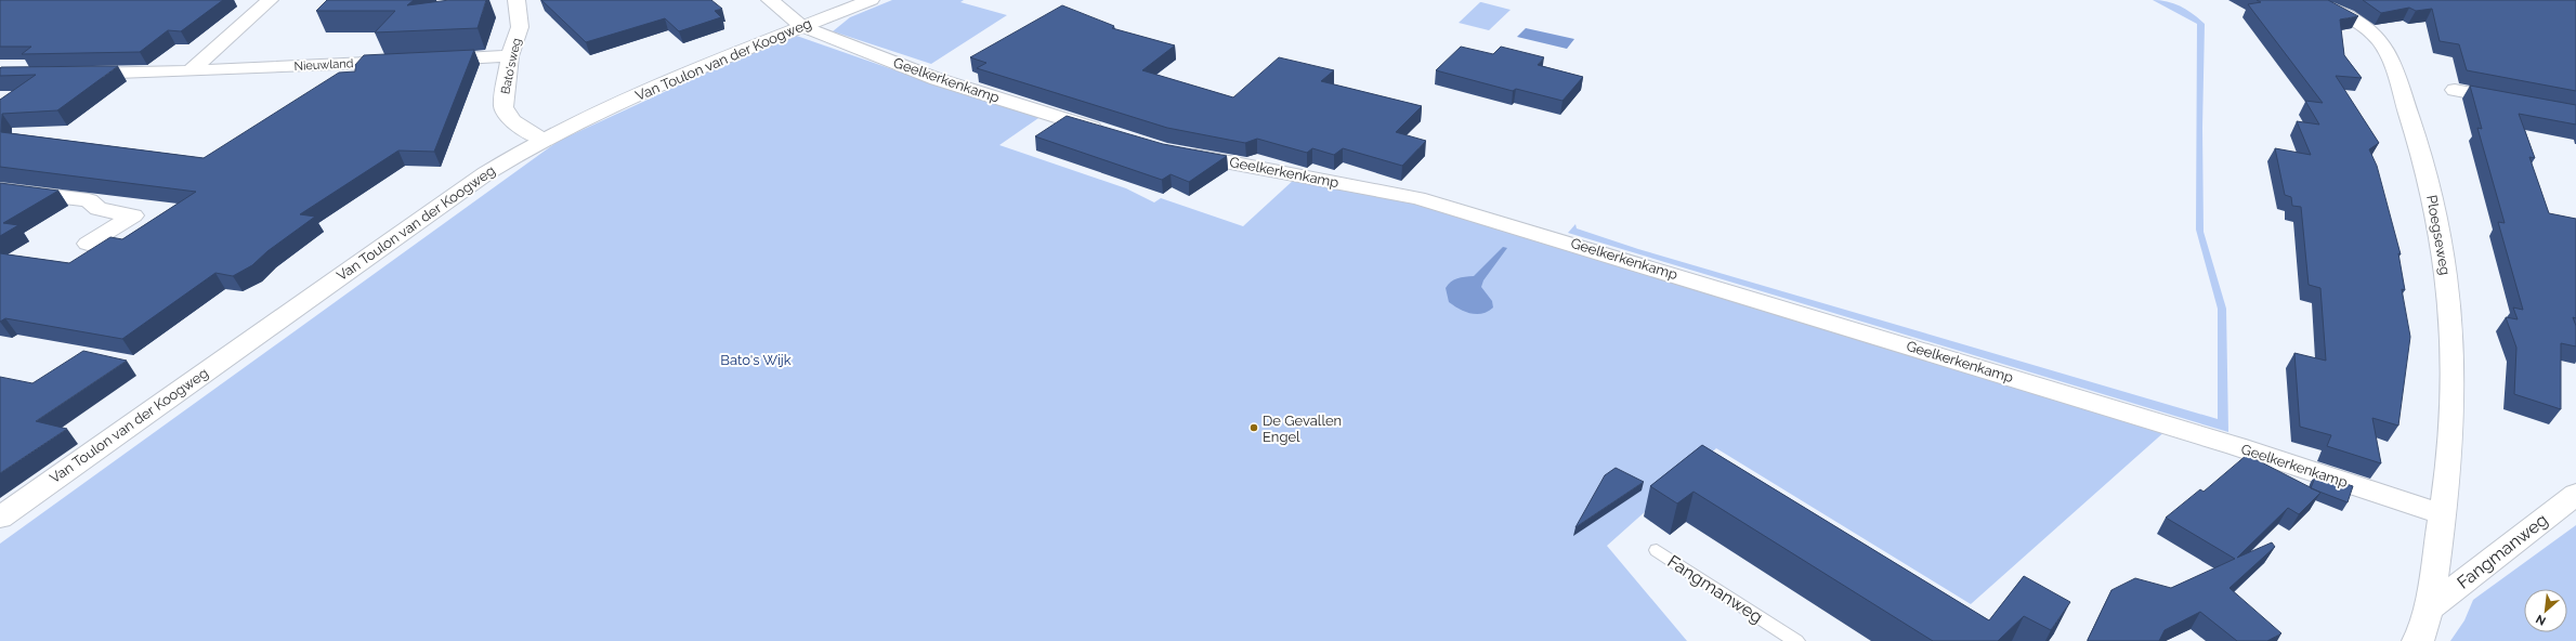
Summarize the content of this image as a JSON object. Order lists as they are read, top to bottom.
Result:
{
  "streets": {
    "street": [
      "Van Toulon van der Koogweg",
      "Nieuwland",
      "Bato'sweg",
      "Geelkerkenkamp",
      "Ploegseweg",
      "Fangmanweg"
    ]
  },
  "crossings": [
    ["Van Toulon van der Koogweg", "Bato'sweg"],
    ["Van Toulon van der Koogweg", "Geelkerkenkamp"],
    ["Nieuwland", "Bato'sweg"],
    ["Geelkerkenkamp", "Ploegseweg"],
    ["Geelkerkenkamp", "Fangmanweg"],
    ["Ploegseweg", "Fangmanweg"]
  ],
  "parks": ["Bato's Wijk"],
  "places": ["De Gevallen Engel"],
  "north": "bottom left"
}
